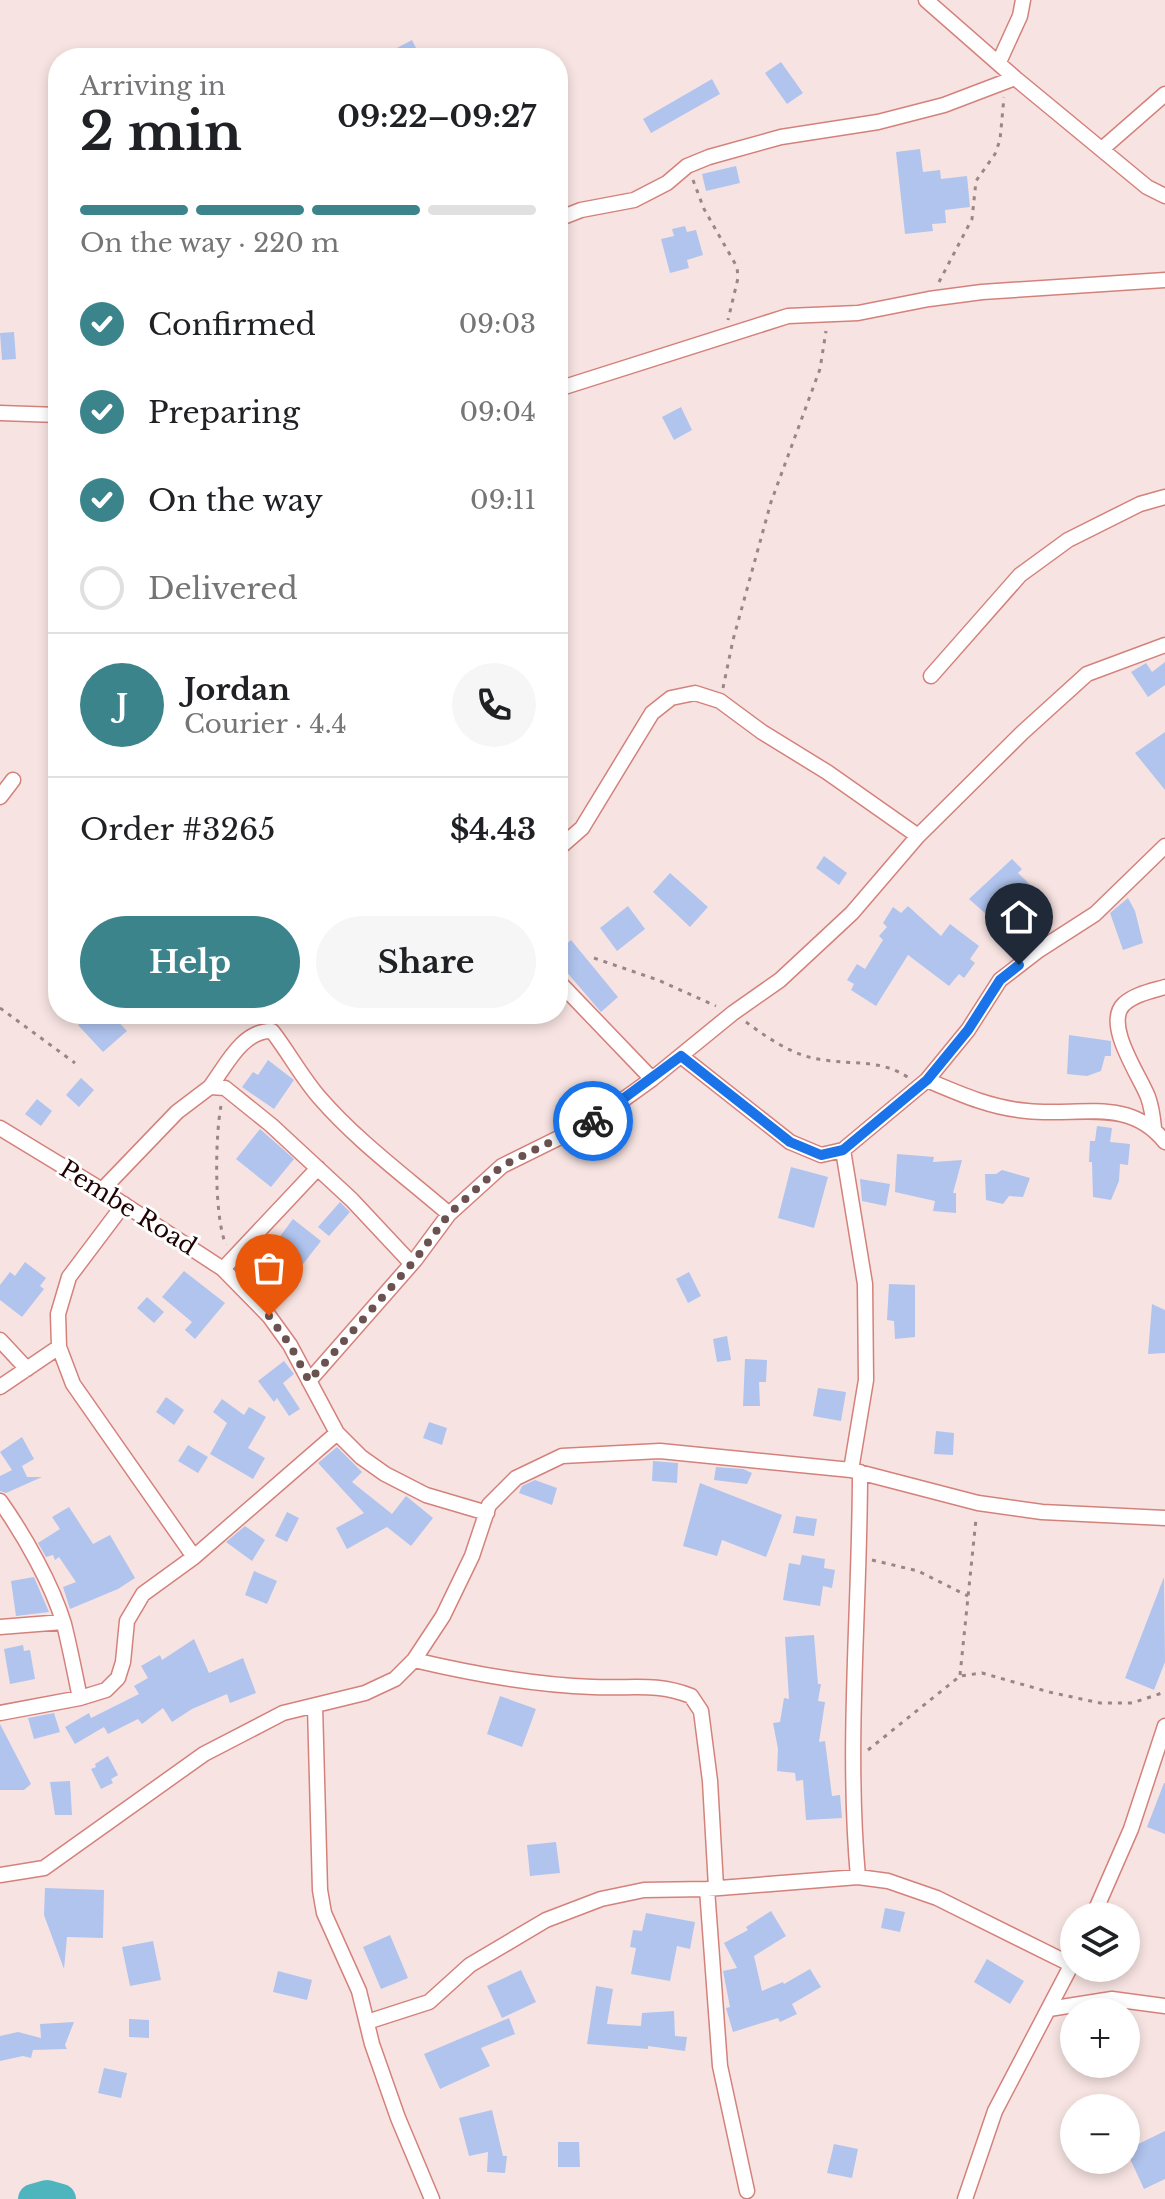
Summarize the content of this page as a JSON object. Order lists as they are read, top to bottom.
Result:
{
  "streets": {
    "street": ["Pembe Road"]
  },
  "page": {
    "heading": ["2 min", "Arriving in", "09:22–09:27"],
    "panel": [
      "Jordan",
      "Courier · 4.4",
      "Order #3265",
      "$4.43"
    ],
    "bar": "On the way · 220 m",
    "list": [
      ["Confirmed", "09:03"],
      ["Preparing", "09:04"],
      ["On the way", "09:11"],
      "Delivered"
    ],
    "round": "J",
    "buttons": ["Help", "Share"],
    "map_buttons": ["+", "−"]
  }
}
